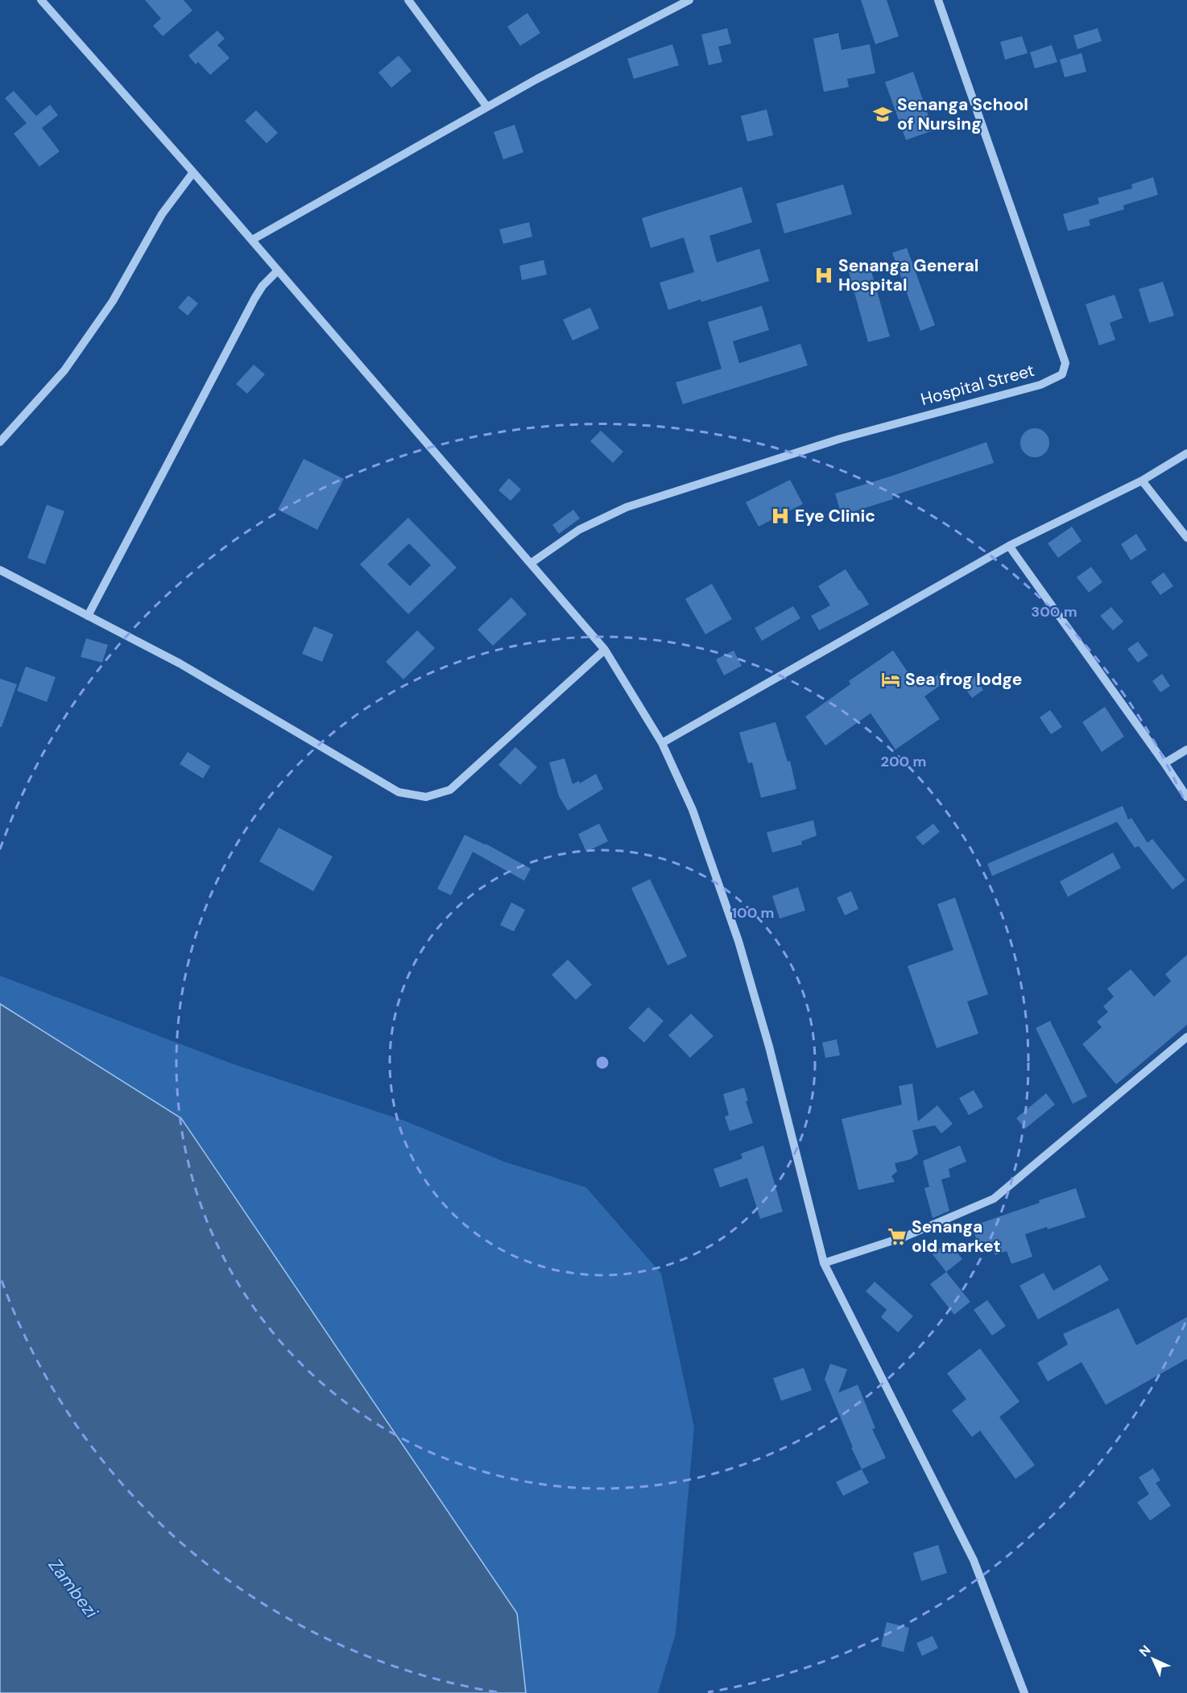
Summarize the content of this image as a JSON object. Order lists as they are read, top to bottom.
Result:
{
  "streets": {
    "street": ["Hospital Street"]
  },
  "water": ["Zambezi"],
  "places": {
    "school or university": ["Senanga School of Nursing"],
    "hospital": ["Senanga General Hospital", "Eye Clinic"],
    "hotel": ["Sea frog lodge"],
    "supermarket": ["Senanga old market"]
  },
  "north": "top left",
  "rings": ["300 m", "200 m", "100 m"]
}
